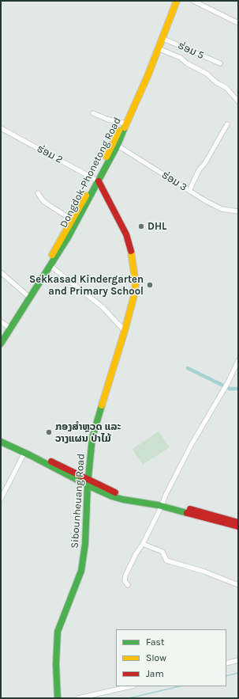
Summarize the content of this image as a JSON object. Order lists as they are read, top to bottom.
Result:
{
  "streets": {
    "main road": ["Dongdok-Phonetong Road", "Sibounheuang Road"],
    "street": ["ຮ່ອມ 5", "ຮ່ອມ 2", "ຮ່ອມ 3"]
  },
  "crossings": [
    ["ຮ່ອມ 5", "Dongdok-Phonetong Road"],
    ["ຮ່ອມ 2", "Dongdok-Phonetong Road"],
    ["ຮ່ອມ 2", "Sibounheuang Road"],
    ["Dongdok-Phonetong Road", "ຮ່ອມ 3"],
    ["Dongdok-Phonetong Road", "Sibounheuang Road"]
  ],
  "places": ["DHL", "Sekkasad Kindergarten and Primary School", "ກອງສໍາຫຼວດ ແລະ ວາງແຜນ ປ່າໄມ້"],
  "legend": ["Fast", "Slow", "Jam"]
}
